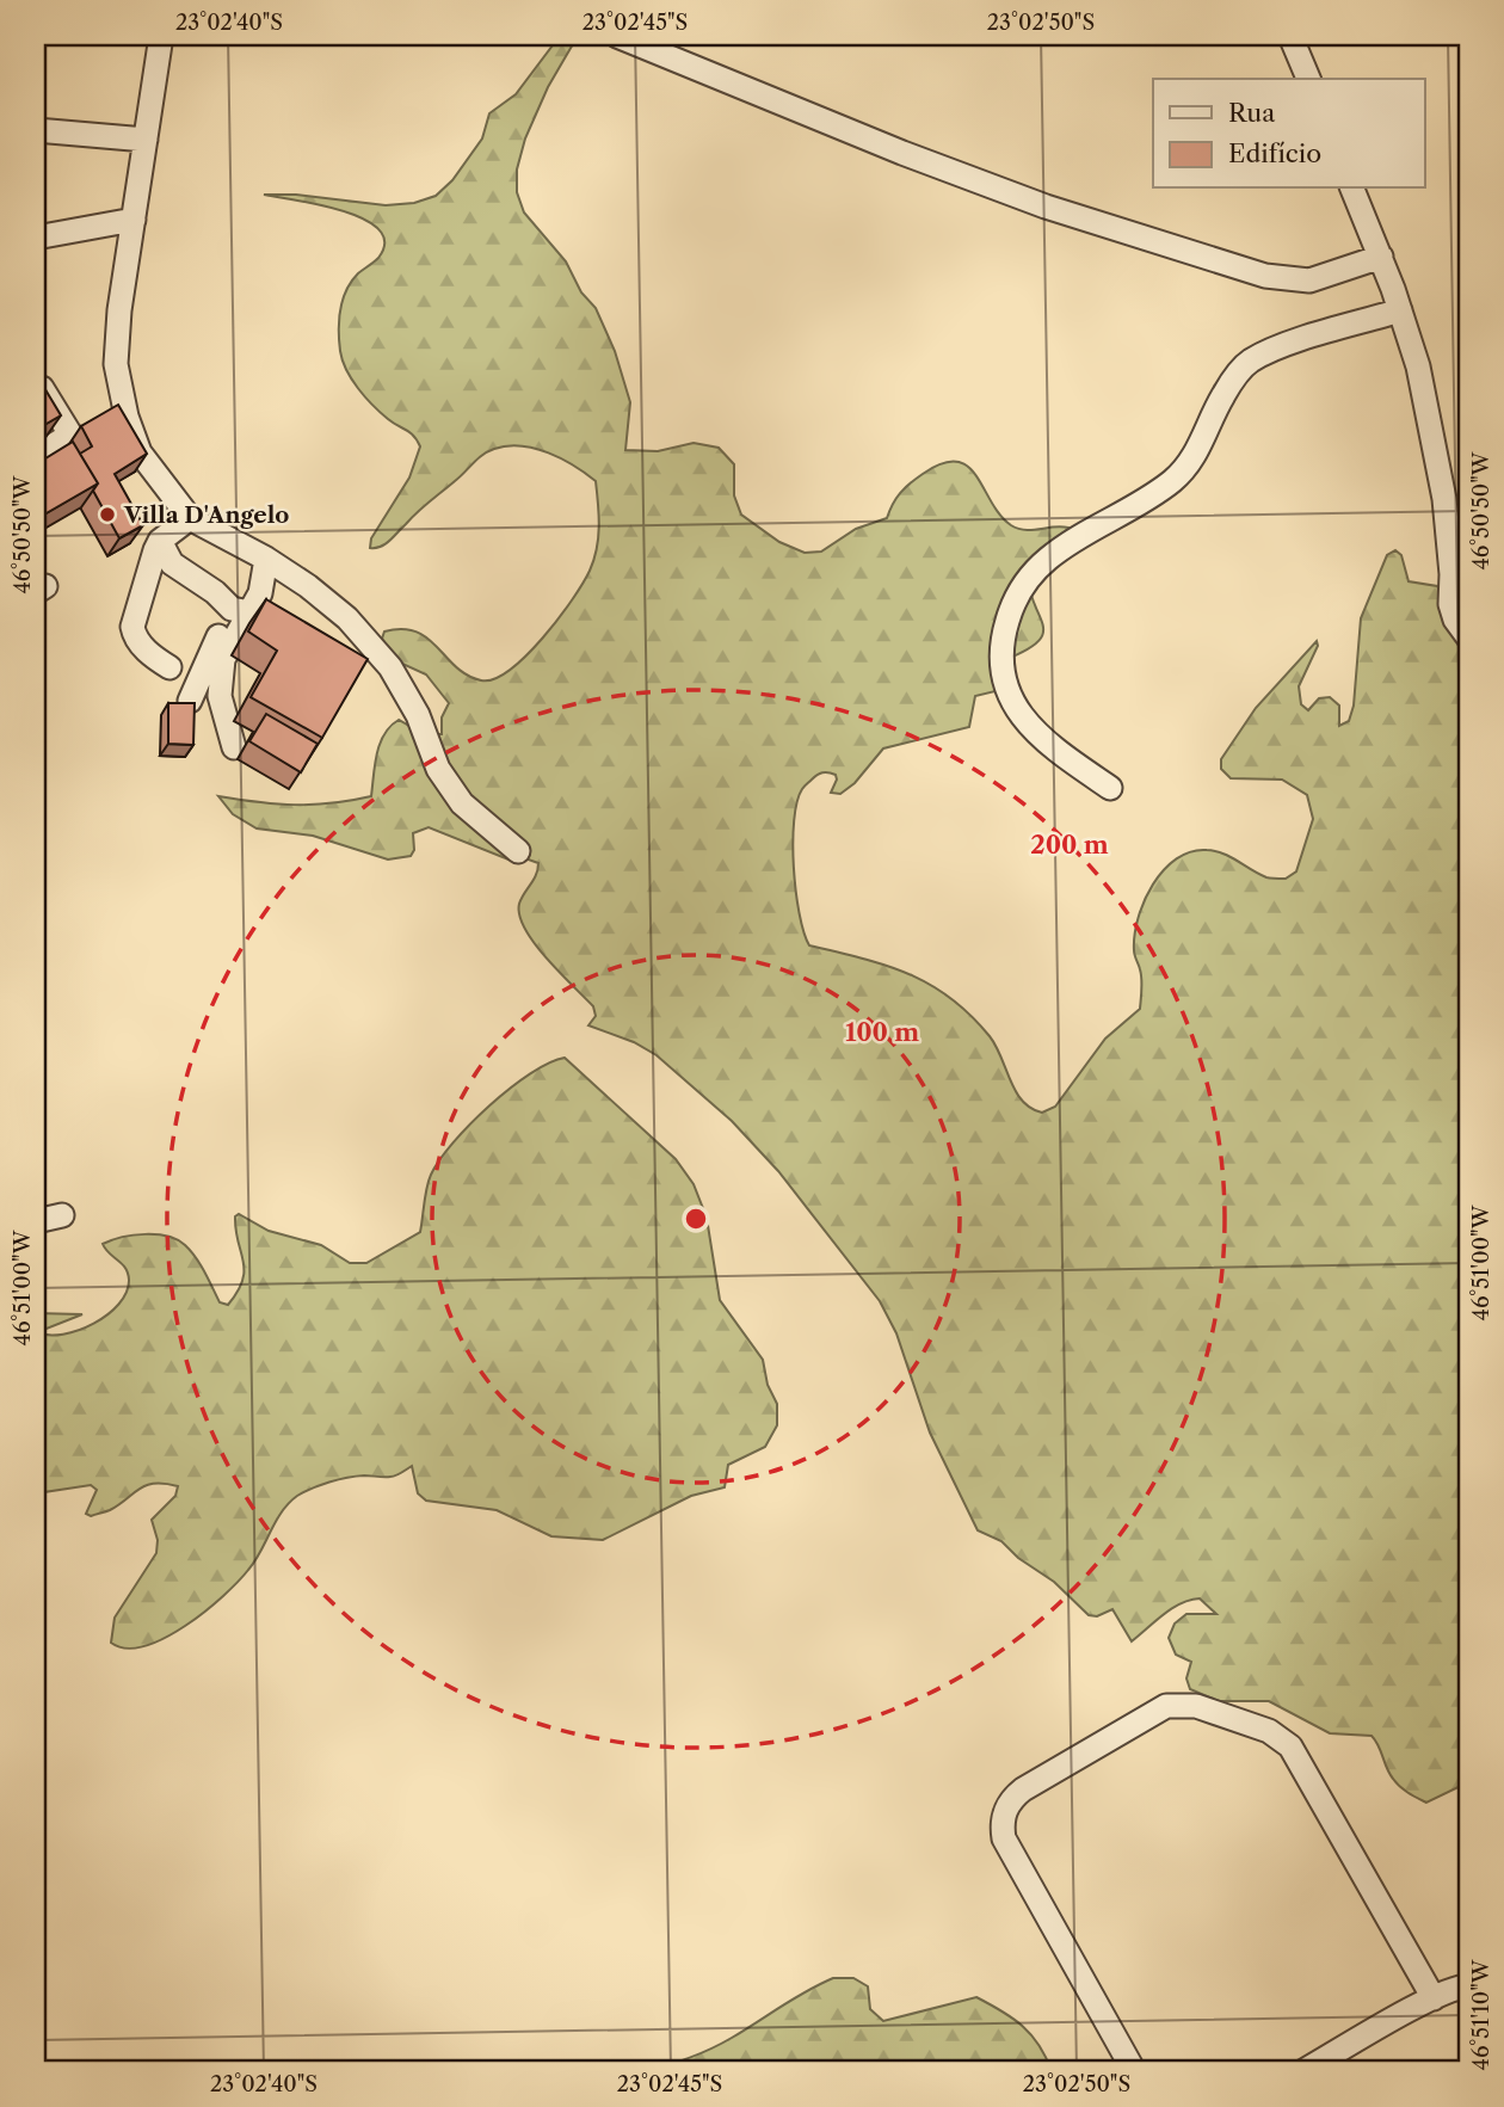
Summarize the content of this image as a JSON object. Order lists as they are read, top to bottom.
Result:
{
  "places": ["Villa D'Angelo"],
  "legend": ["Rua", "Edifício"],
  "coordinates": [
    "23°02'40\"S",
    "23°02'45\"S",
    "23°02'50\"S",
    "46°50'50\"W",
    "46°51'00\"W",
    "46°51'10\"W"
  ],
  "rings": ["200 m", "100 m"]
}
